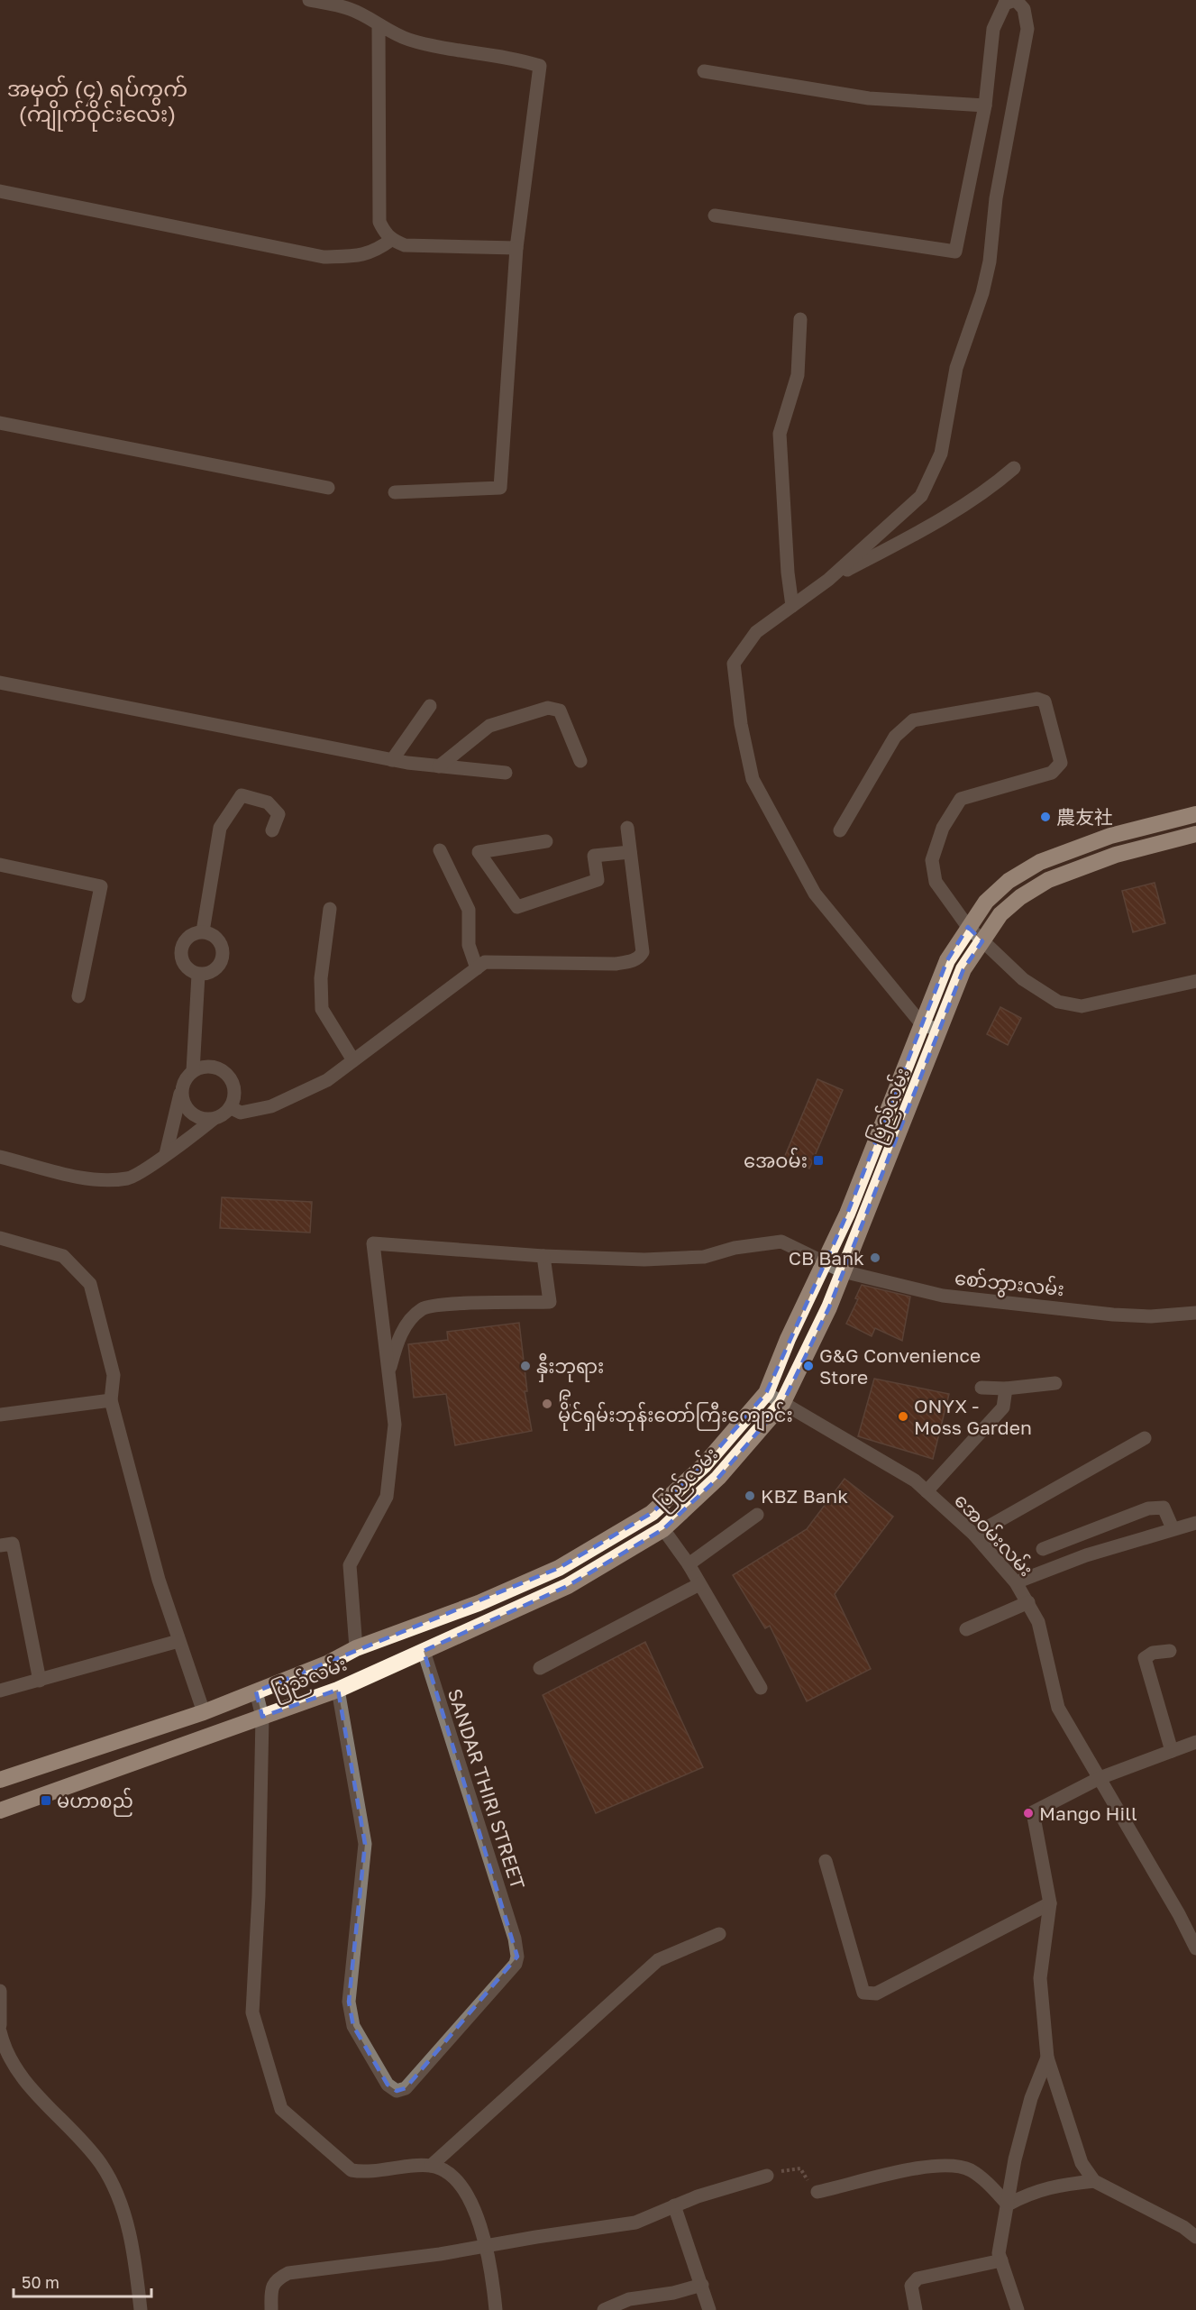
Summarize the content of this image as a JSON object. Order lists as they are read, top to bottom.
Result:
{
  "streets": {
    "highway": ["ပြည်လမ်း"],
    "street": ["စော်ဘွားလမ်း", "အေဝမ်းလမ်း", "SANDAR THIRI STREET"]
  },
  "crossings": [
    ["ပြည်လမ်း", "စော်ဘွားလမ်း"],
    ["ပြည်လမ်း", "အေဝမ်းလမ်း"],
    ["ပြည်လမ်း", "SANDAR THIRI STREET"]
  ],
  "districts": ["အမှတ် (၄) ရပ်ကွက် (ကျိုက်ဝိုင်းလေး)"],
  "places": {
    "other": [
      "農友社",
      "CB Bank",
      "နှီးဘုရား",
      "G&G Convenience Store",
      "၉ မိုင်ရှမ်းဘုန်းတော်ကြီးကျောင်း",
      "ONYX - Moss Garden",
      "KBZ Bank",
      "Mango Hill"
    ],
    "transit": ["အေဝမ်း", "မဟာစည်"]
  },
  "scale_bar": "50 m"
}
